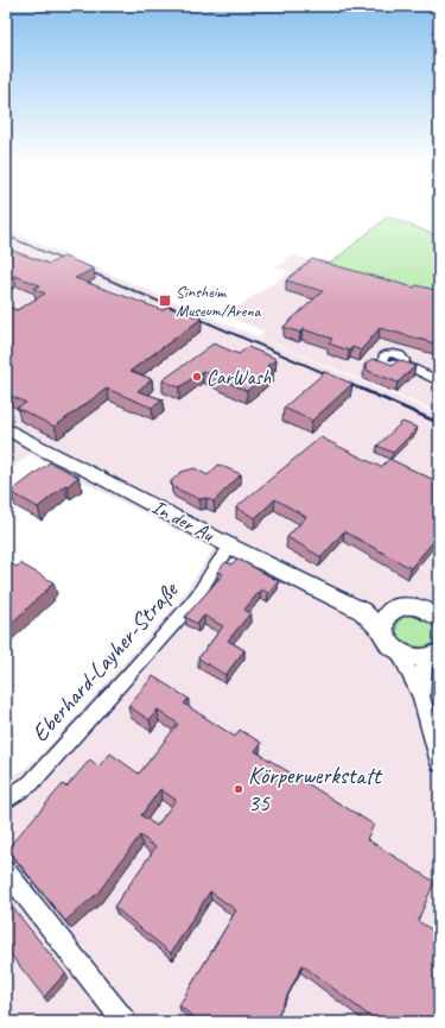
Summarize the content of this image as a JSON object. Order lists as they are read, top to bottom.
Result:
{
  "streets": {
    "street": ["In der Au", "Eberhard-Layher-Straße"]
  },
  "crossings": [
    ["In der Au", "Eberhard-Layher-Straße"]
  ],
  "places": {
    "transit": ["Sinsheim Museum/Arena"],
    "other": ["CarWash", "Körperwerkstatt 35"]
  }
}
